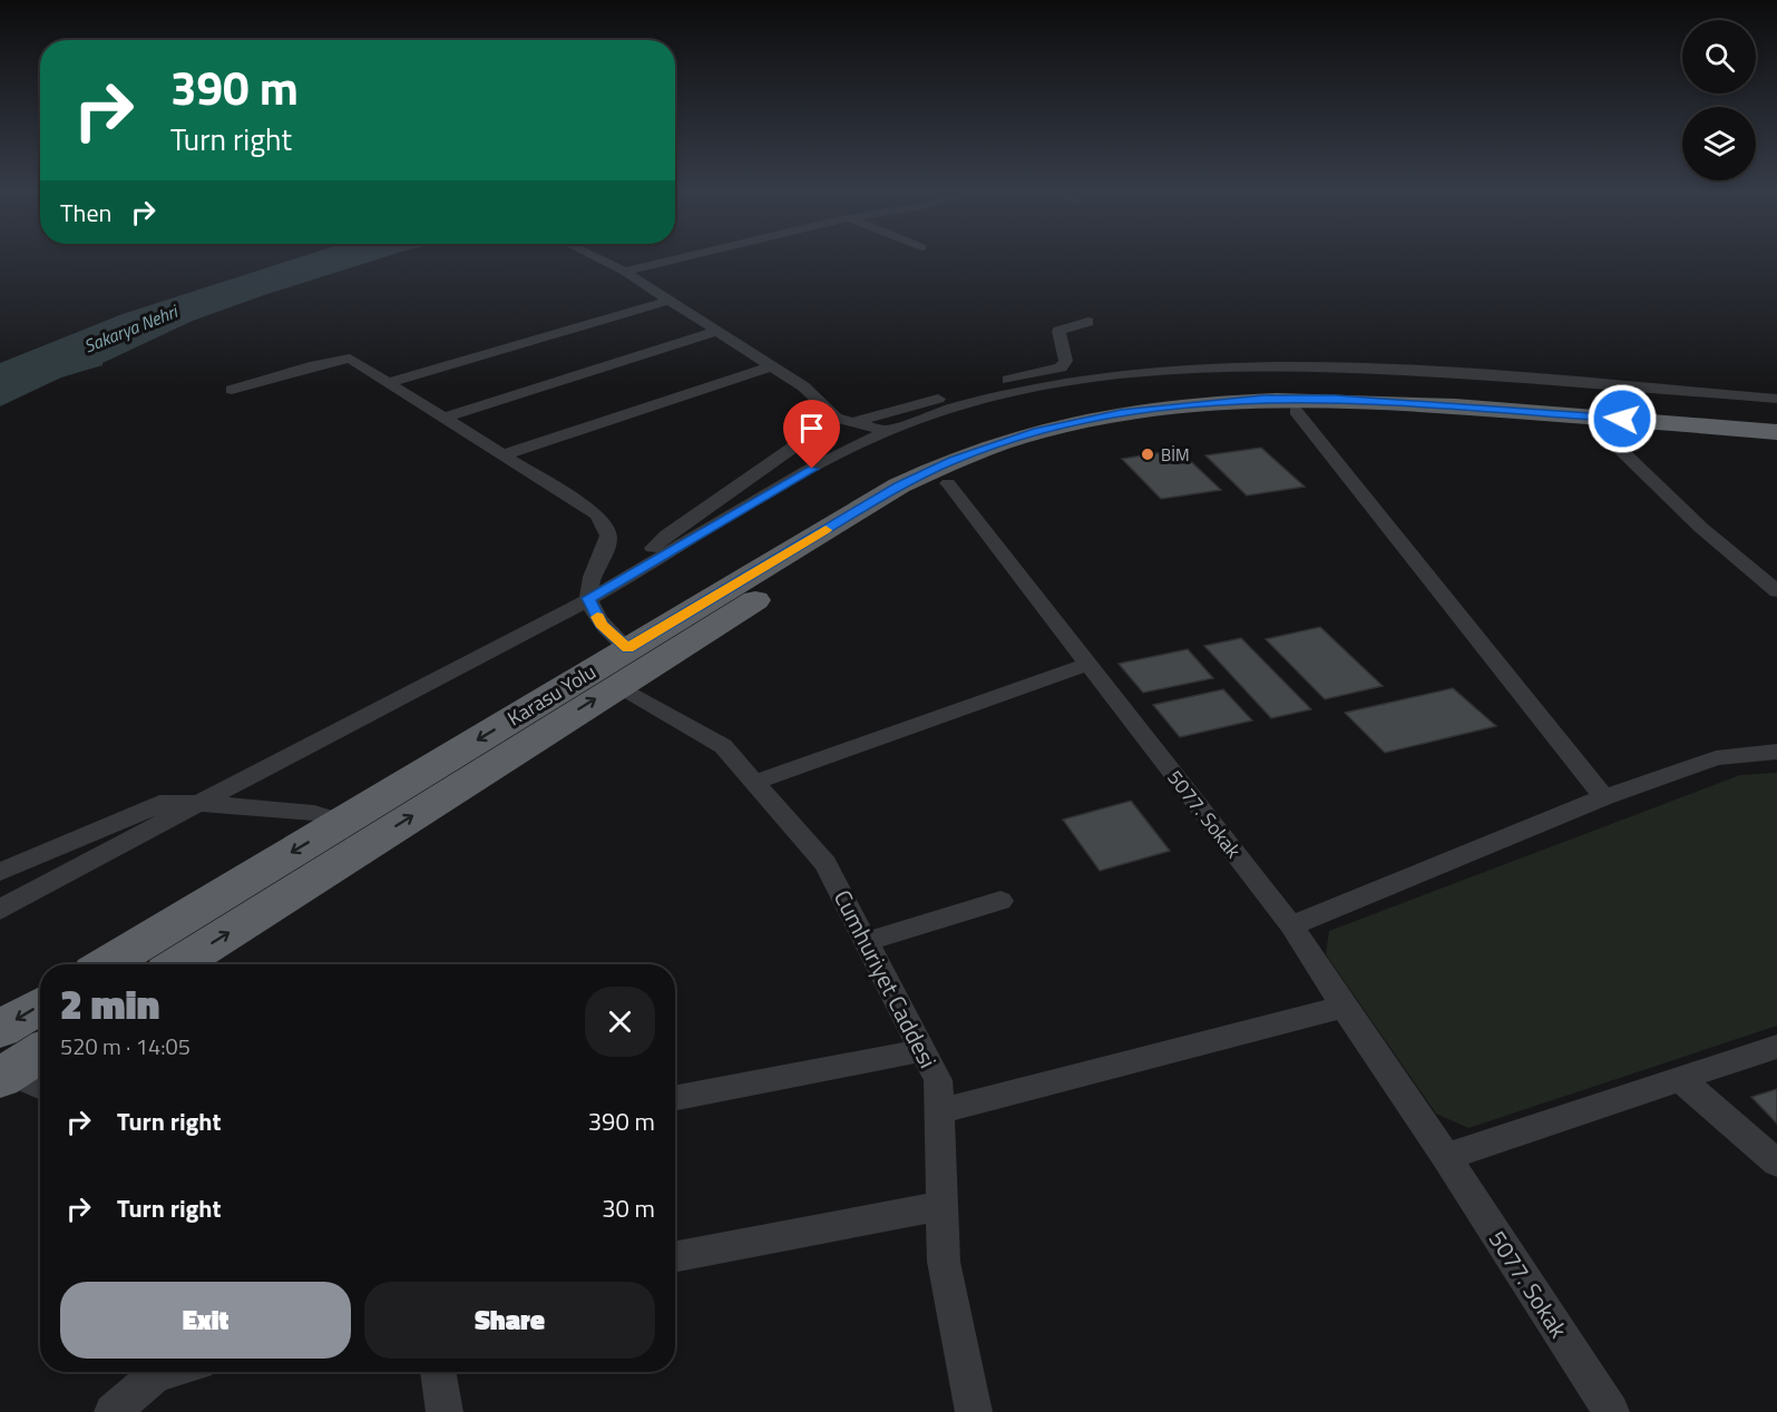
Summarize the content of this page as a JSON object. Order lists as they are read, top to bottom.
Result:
{
  "streets": {
    "highway": ["Karasu Yolu"],
    "street": ["5077. Sokak", "Cumhuriyet Caddesi"]
  },
  "crossings": [
    ["Karasu Yolu", "5077. Sokak"],
    ["Karasu Yolu", "Cumhuriyet Caddesi"]
  ],
  "water": ["Sakarya Nehri"],
  "places": ["BİM"],
  "page": {
    "turn": ["390 m", "Turn right"],
    "then": "Then",
    "heading": ["2 min", "520 m · 14:05"],
    "list": [
      {
        "name": "Turn right",
        "value": "390 m"
      },
      {
        "name": "Turn right",
        "value": "30 m"
      }
    ],
    "buttons": ["Exit", "Share"]
  }
}
